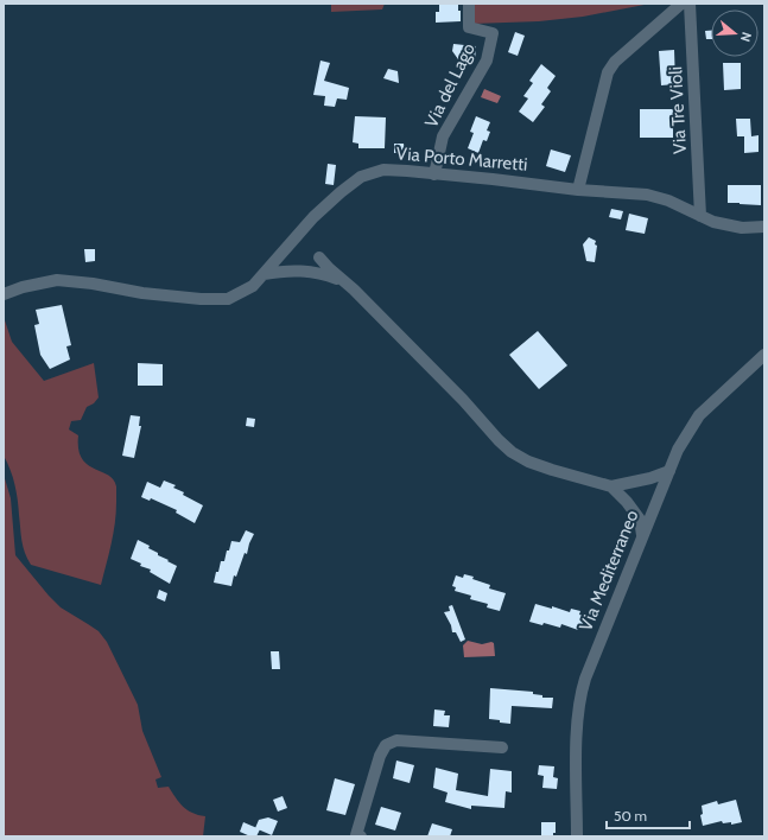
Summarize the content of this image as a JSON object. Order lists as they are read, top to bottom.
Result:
{
  "streets": {
    "street": [
      "Via del Lago",
      "Via Tre Violi",
      "Via Porto Marretti",
      "Via Mediterraneo"
    ]
  },
  "crossings": [
    ["Via del Lago", "Via Porto Marretti"],
    ["Via Tre Violi", "Via Porto Marretti"]
  ],
  "scale_bar": "50 m",
  "north": "right"
}
